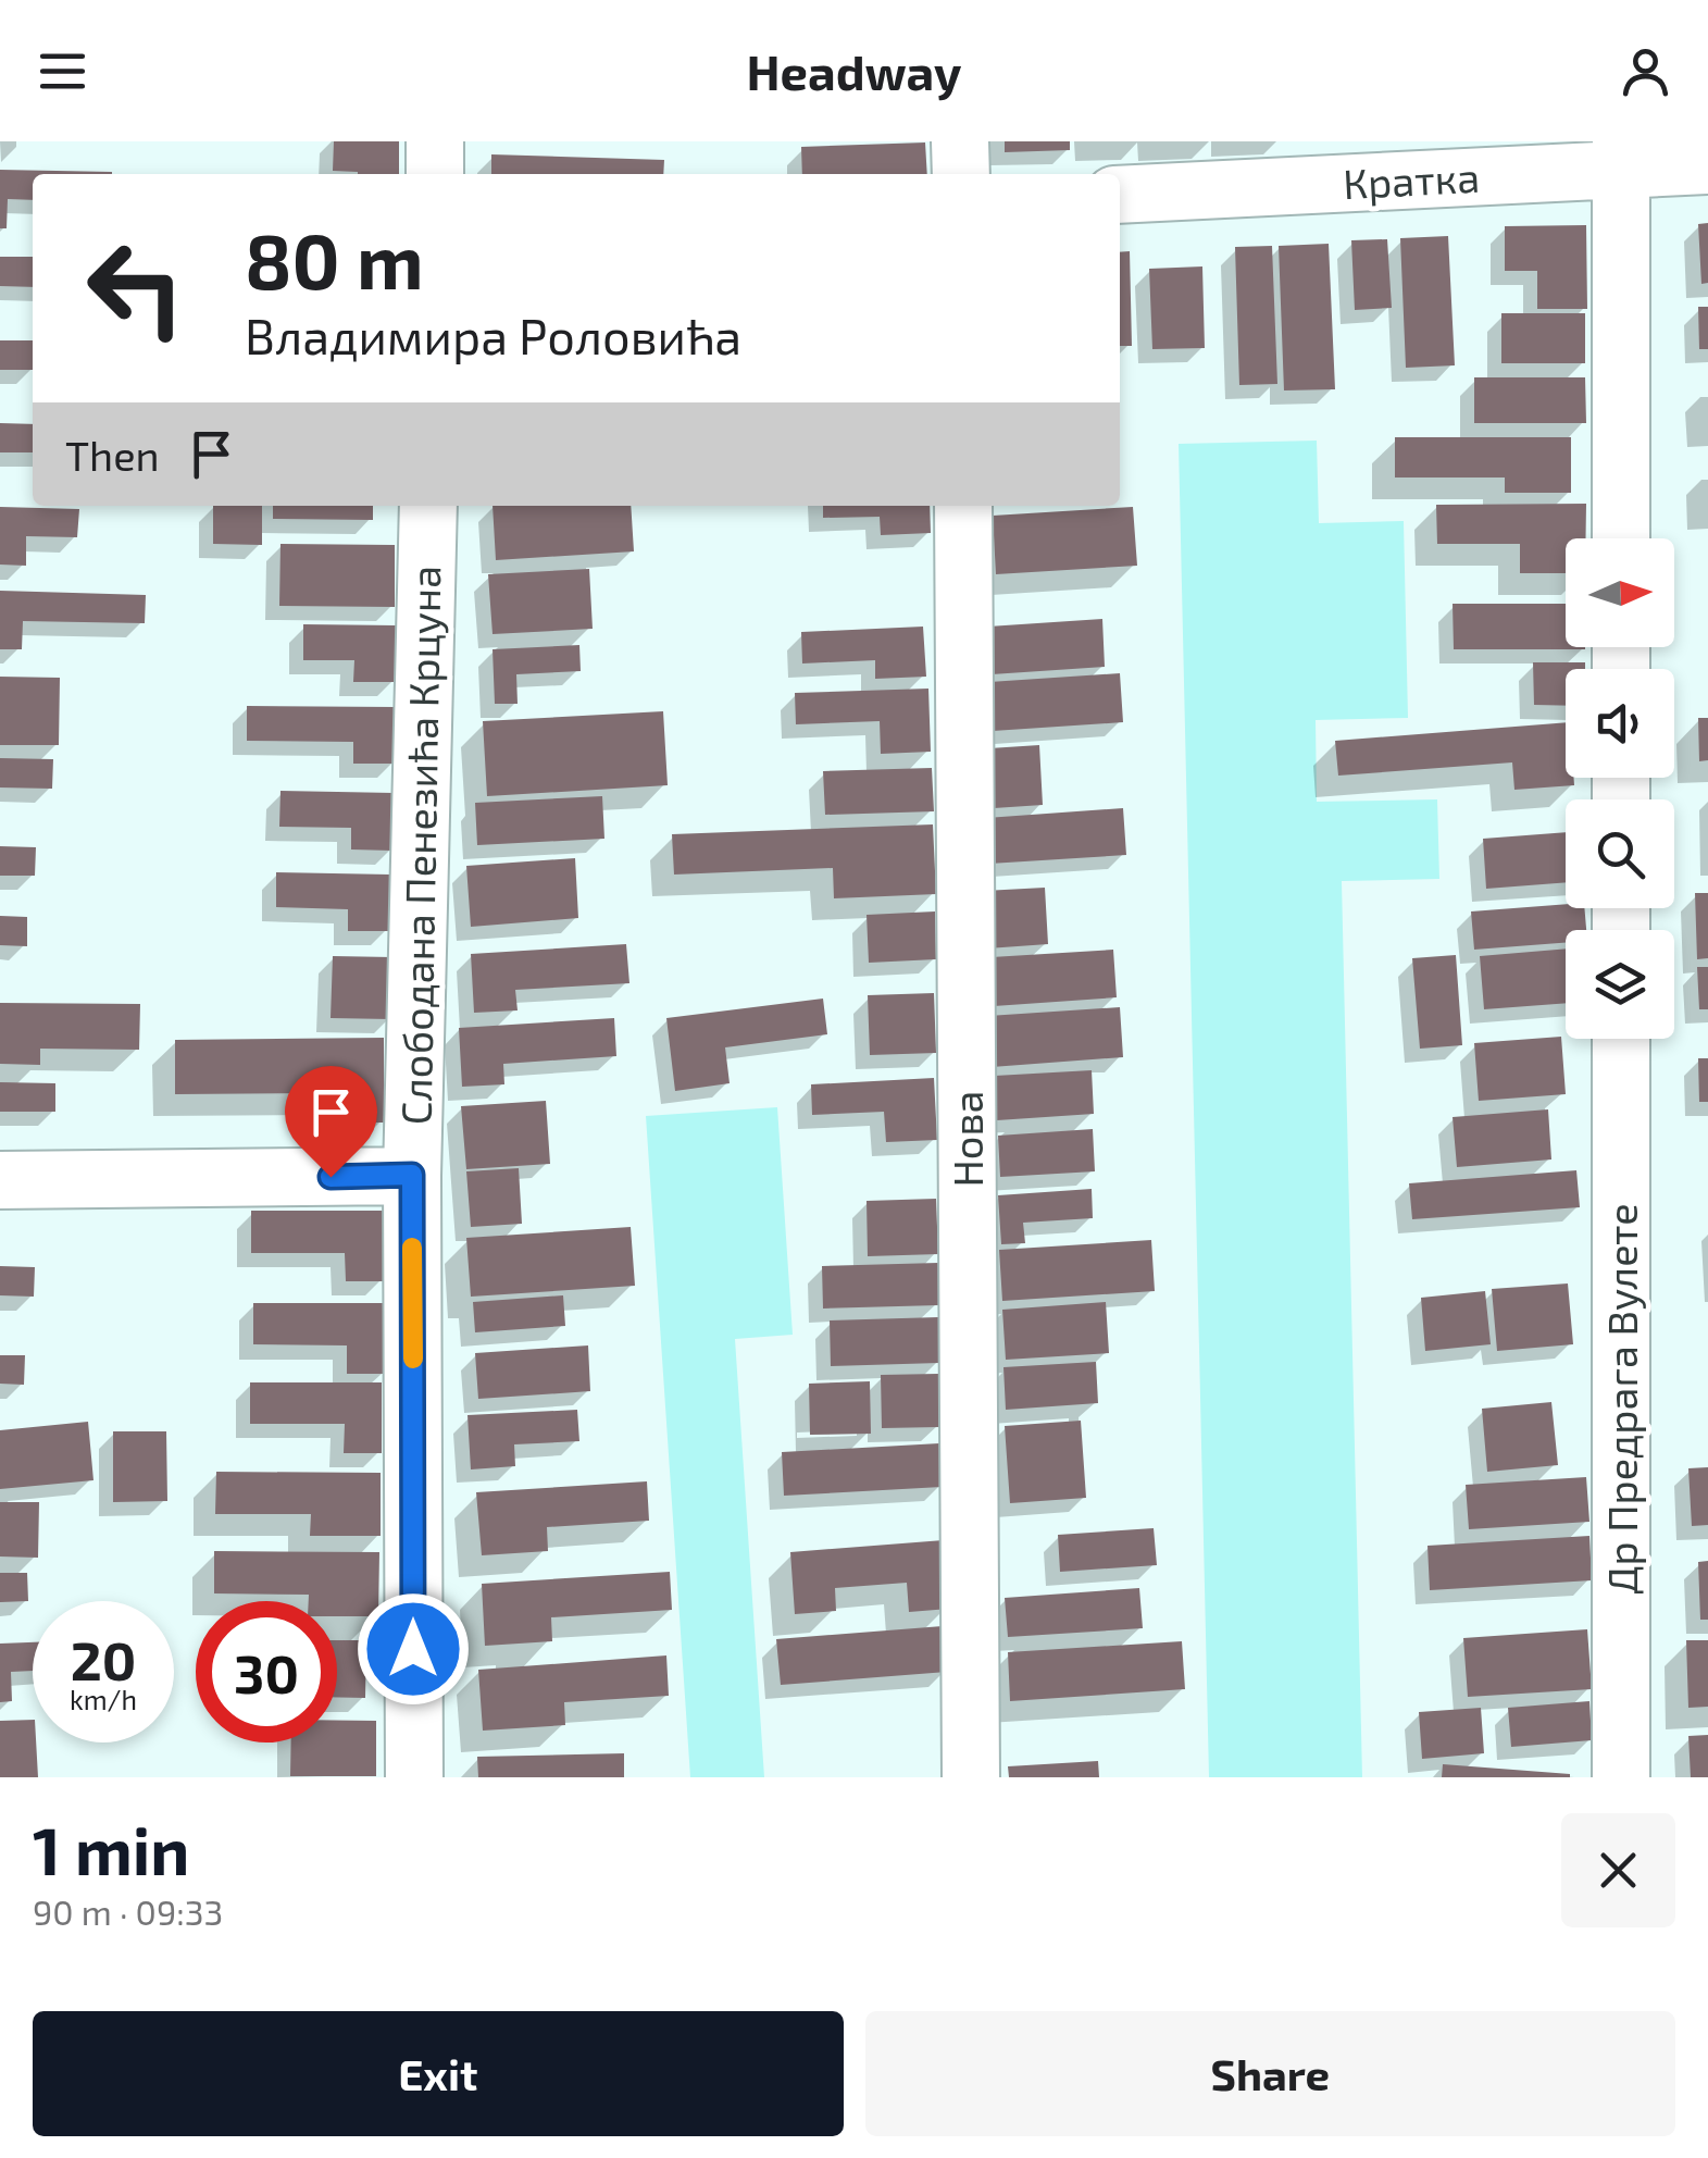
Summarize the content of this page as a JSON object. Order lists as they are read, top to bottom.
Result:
{
  "streets": {
    "street": [
      "Кратка",
      "Слободана Пенезића Крцуна",
      "Нова",
      "Др Предрага Вулете"
    ]
  },
  "north": "right",
  "page": {
    "header": "Headway",
    "turn": ["80 m", "Владимира Роловића"],
    "then": "Then",
    "speed": "20 km/h",
    "limit": "30",
    "heading": ["1 min", "90 m · 09:33"],
    "buttons": ["Exit", "Share"]
  }
}
